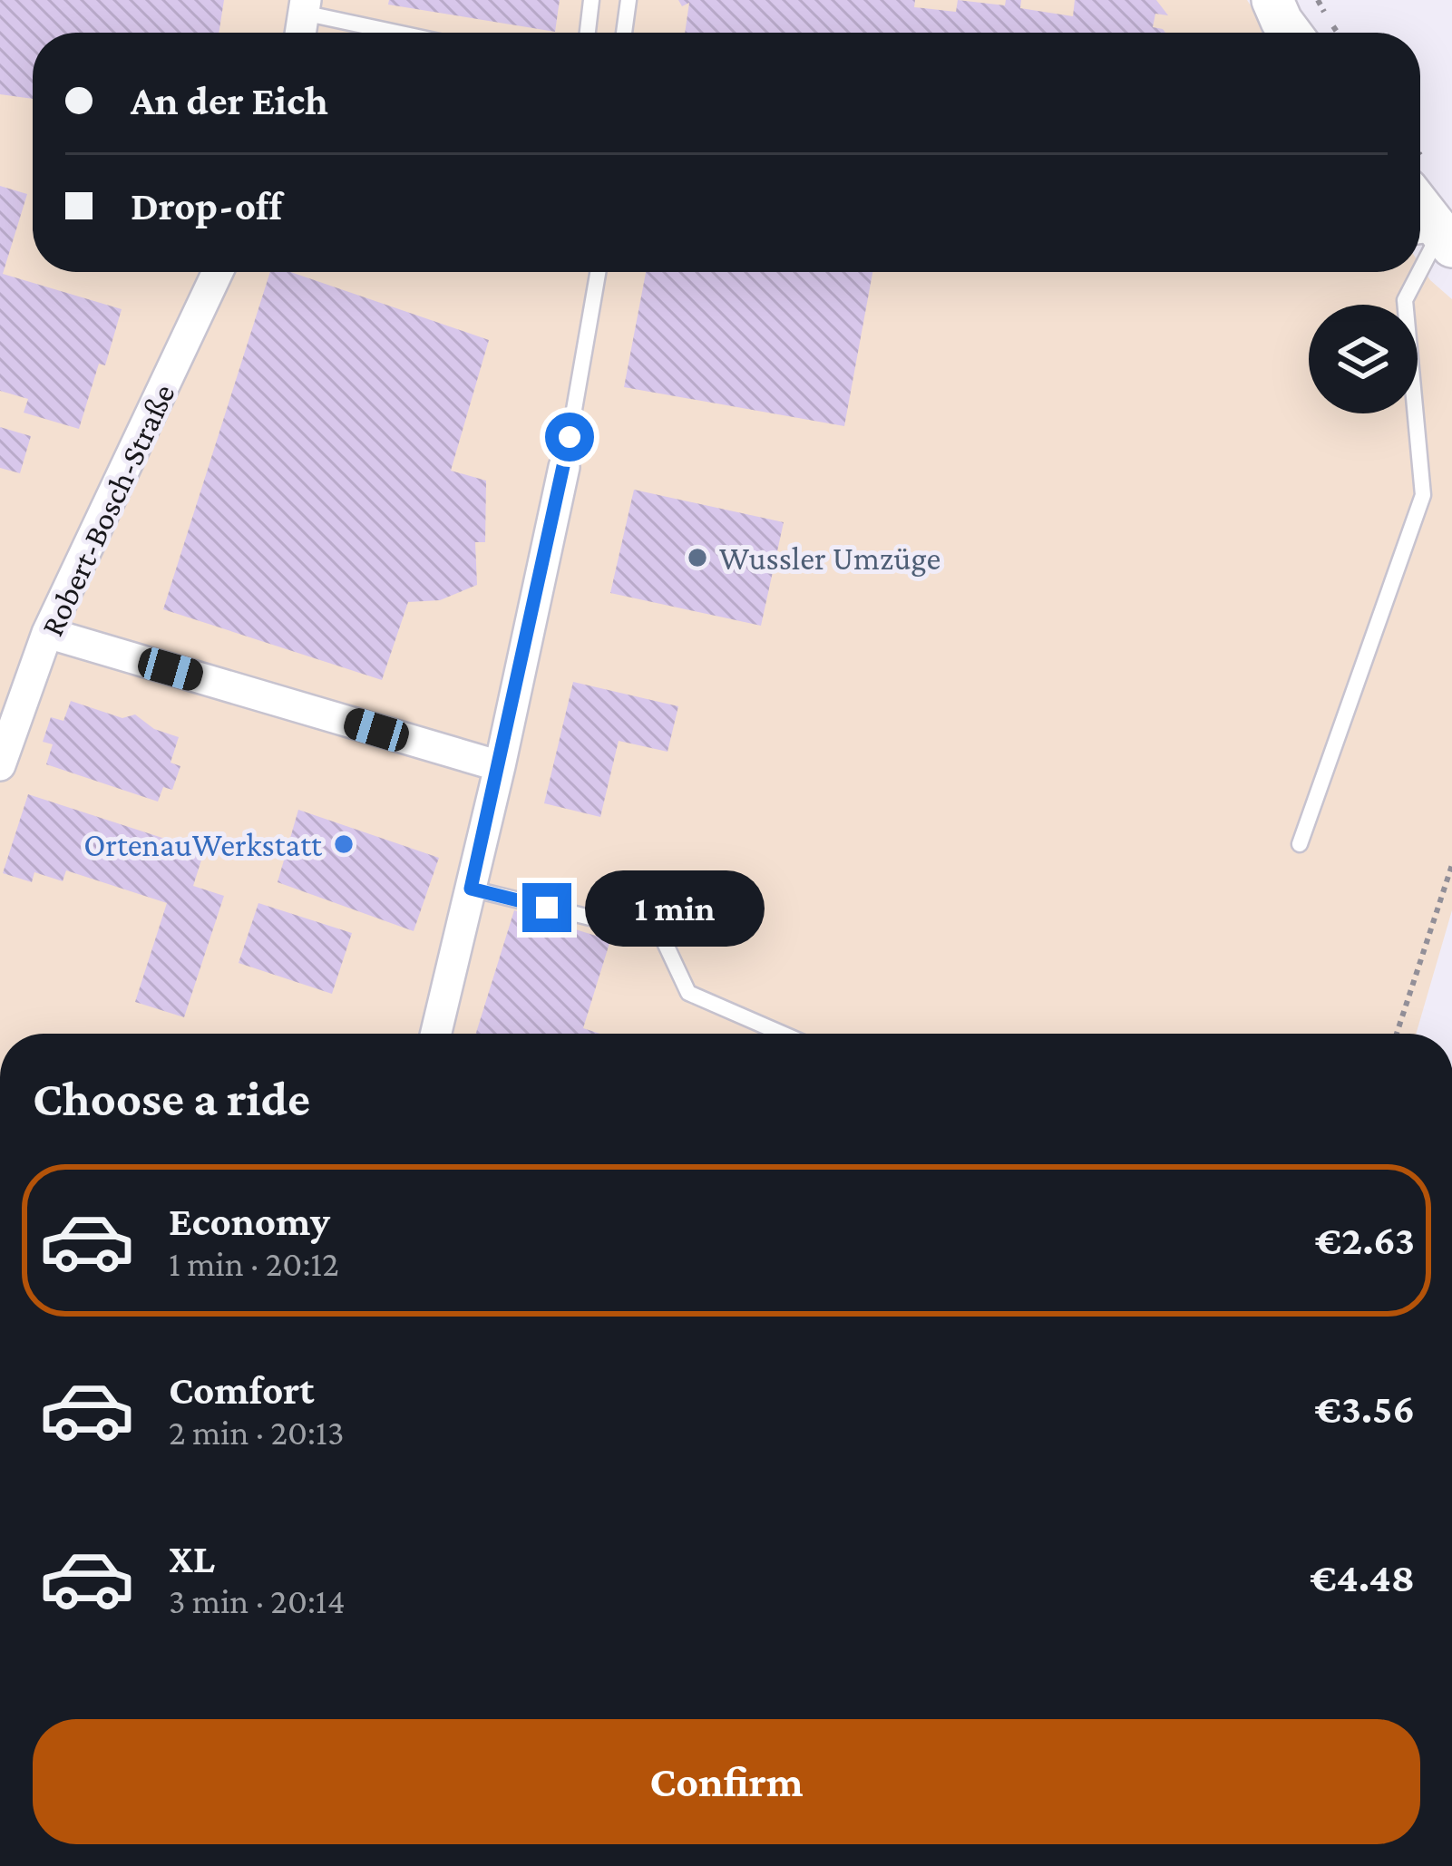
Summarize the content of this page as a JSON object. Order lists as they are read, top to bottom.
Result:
{
  "streets": {
    "street": ["Robert-Bosch-Straße"]
  },
  "places": ["Wussler Umzüge", "OrtenauWerkstatt"],
  "page": {
    "banner": ["An der Eich", "Drop-off"],
    "bubble": "1 min",
    "heading": "Choose a ride",
    "list": [
      {
        "name": "Economy",
        "note": "1 min · 20:12",
        "value": "€2.63"
      },
      {
        "name": "Comfort",
        "note": "2 min · 20:13",
        "value": "€3.56"
      },
      {
        "name": "XL",
        "note": "3 min · 20:14",
        "value": "€4.48"
      }
    ],
    "buttons": "Confirm"
  }
}
